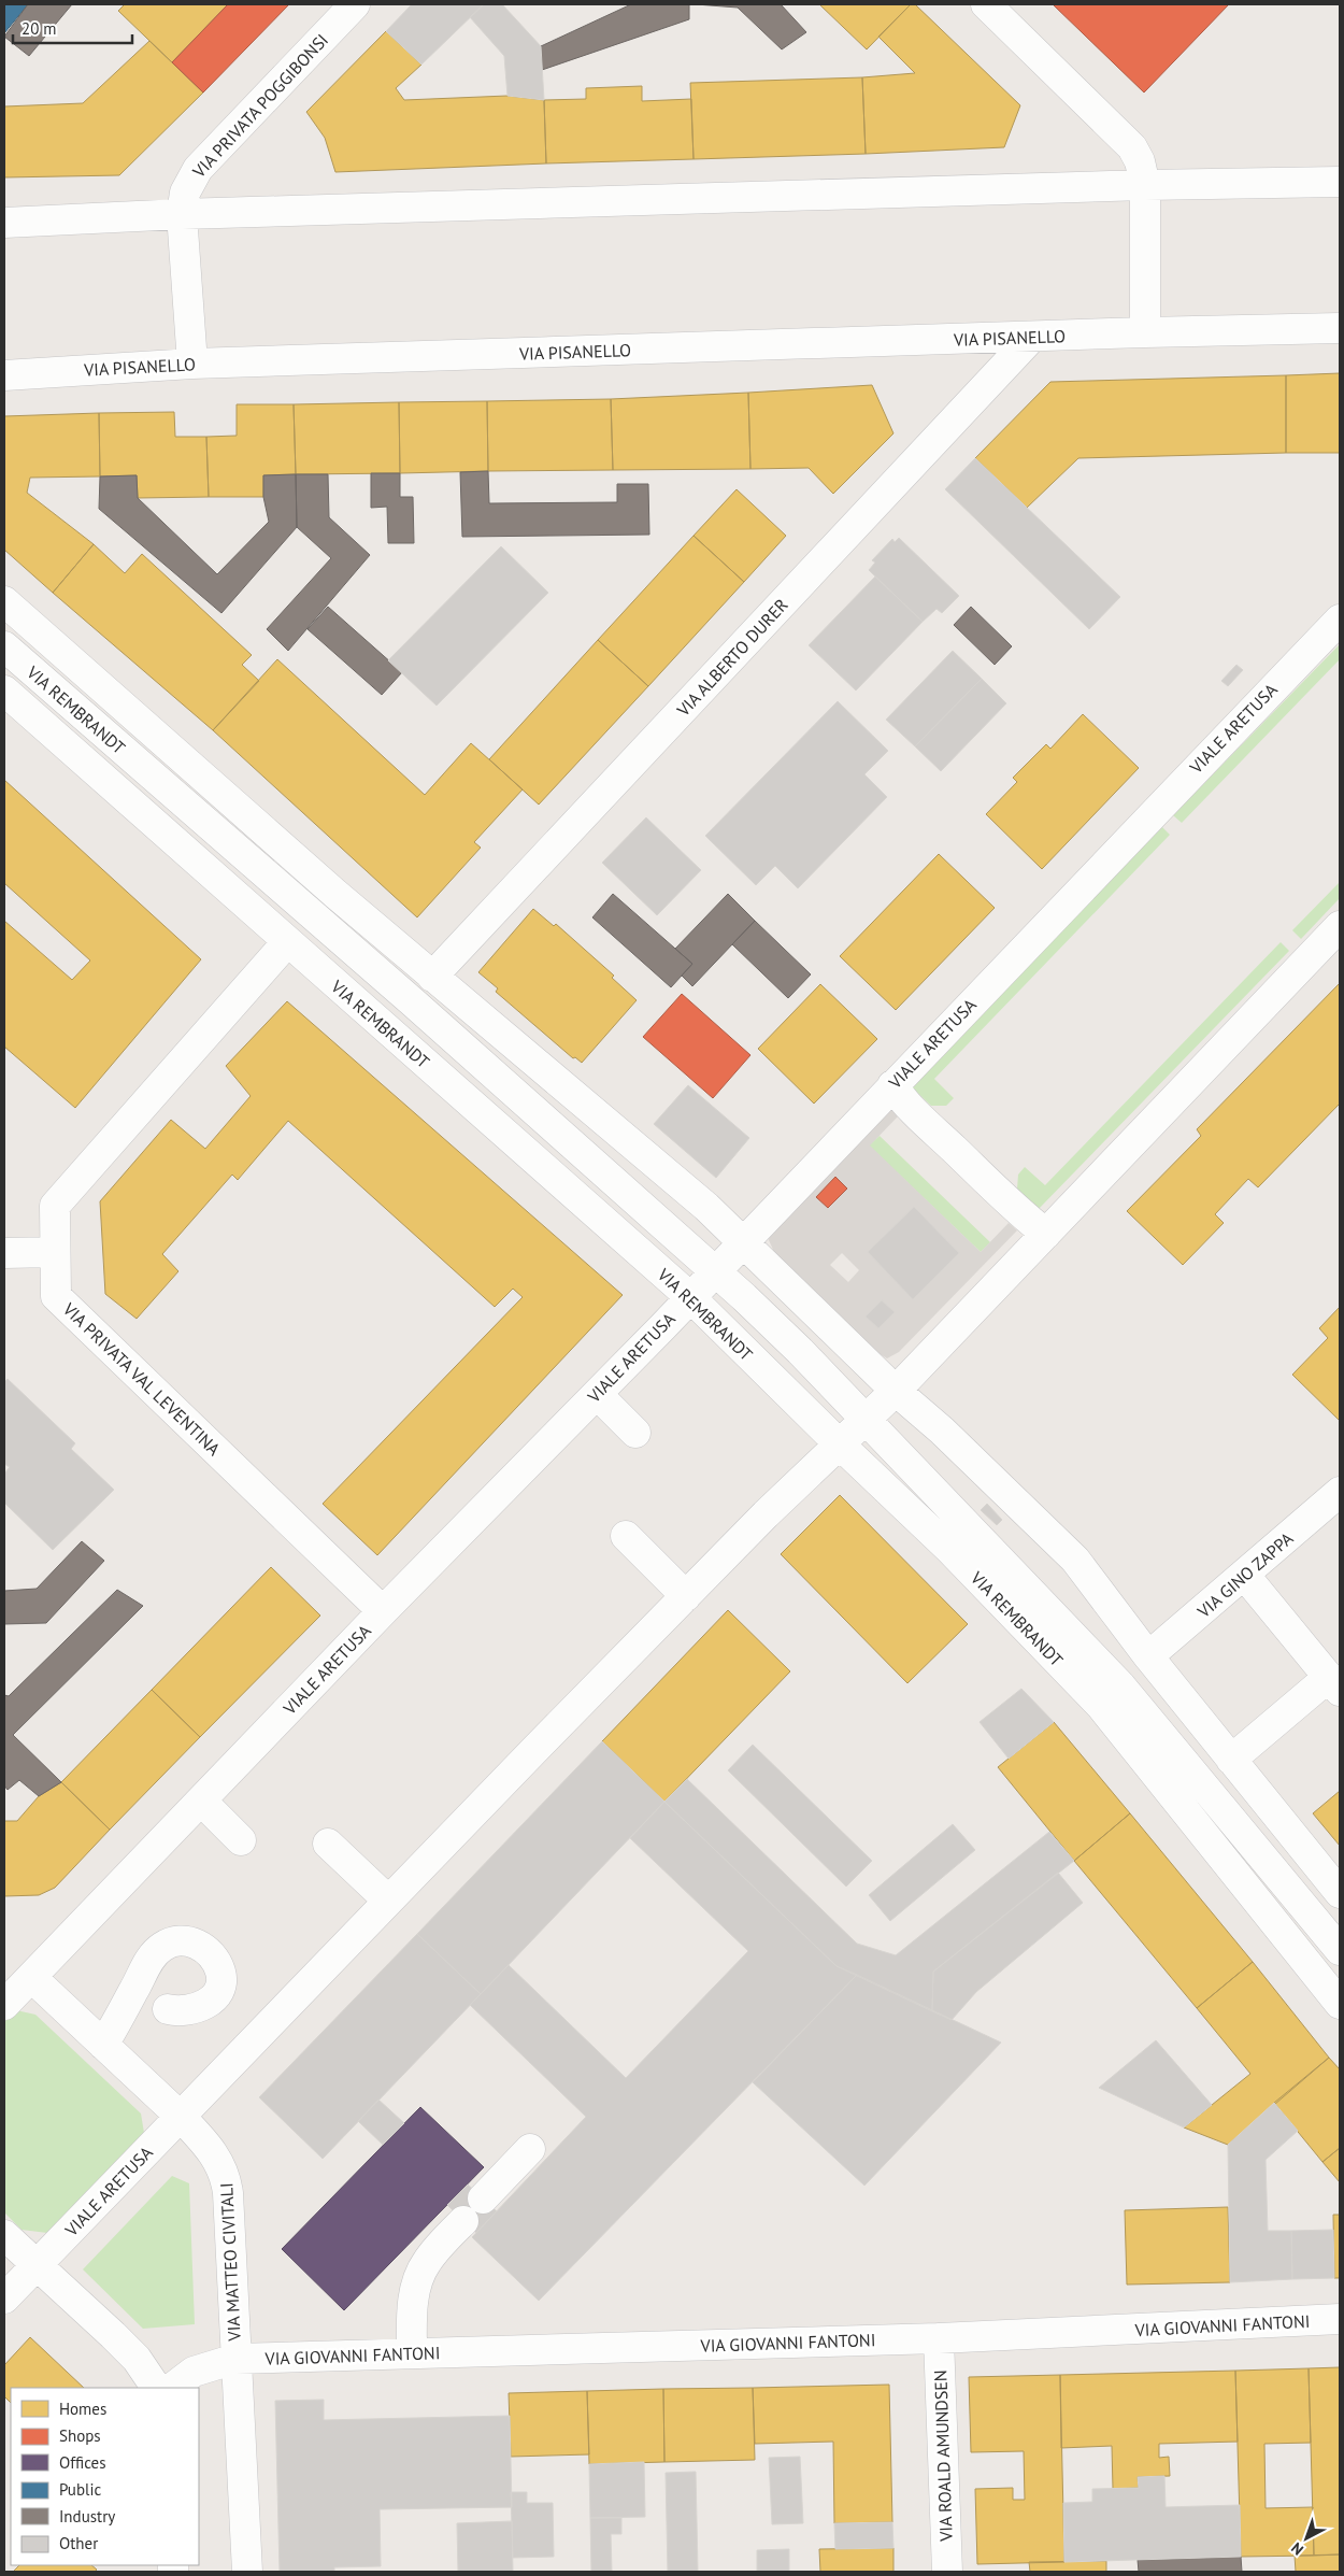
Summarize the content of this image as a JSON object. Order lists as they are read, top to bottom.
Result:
{
  "streets": {
    "street": [
      "VIA PRIVATA POGGIBONSI",
      "VIA PISANELLO",
      "VIA ALBERTO DURER",
      "VIA REMBRANDT",
      "VIALE ARETUSA",
      "VIA PRIVATA VAL LEVENTINA",
      "VIA GINO ZAPPA",
      "VIA MATTEO CIVITALI",
      "VIA GIOVANNI FANTONI",
      "VIA ROALD AMUNDSEN"
    ]
  },
  "crossings": [
    ["VIA PRIVATA POGGIBONSI", "VIA PISANELLO"],
    ["VIA PISANELLO", "VIA ALBERTO DURER"],
    ["VIA ALBERTO DURER", "VIA REMBRANDT"],
    ["VIA REMBRANDT", "VIALE ARETUSA"],
    ["VIA REMBRANDT", "VIA PRIVATA VAL LEVENTINA"],
    ["VIA REMBRANDT", "VIA GINO ZAPPA"],
    ["VIALE ARETUSA", "VIA PRIVATA VAL LEVENTINA"],
    ["VIALE ARETUSA", "VIA MATTEO CIVITALI"],
    ["VIA MATTEO CIVITALI", "VIA GIOVANNI FANTONI"],
    ["VIA GIOVANNI FANTONI", "VIA ROALD AMUNDSEN"]
  ],
  "legend": [
    "Homes",
    "Shops",
    "Offices",
    "Public",
    "Industry",
    "Other"
  ],
  "scale_bar": "20 m",
  "north": "bottom left"
}
